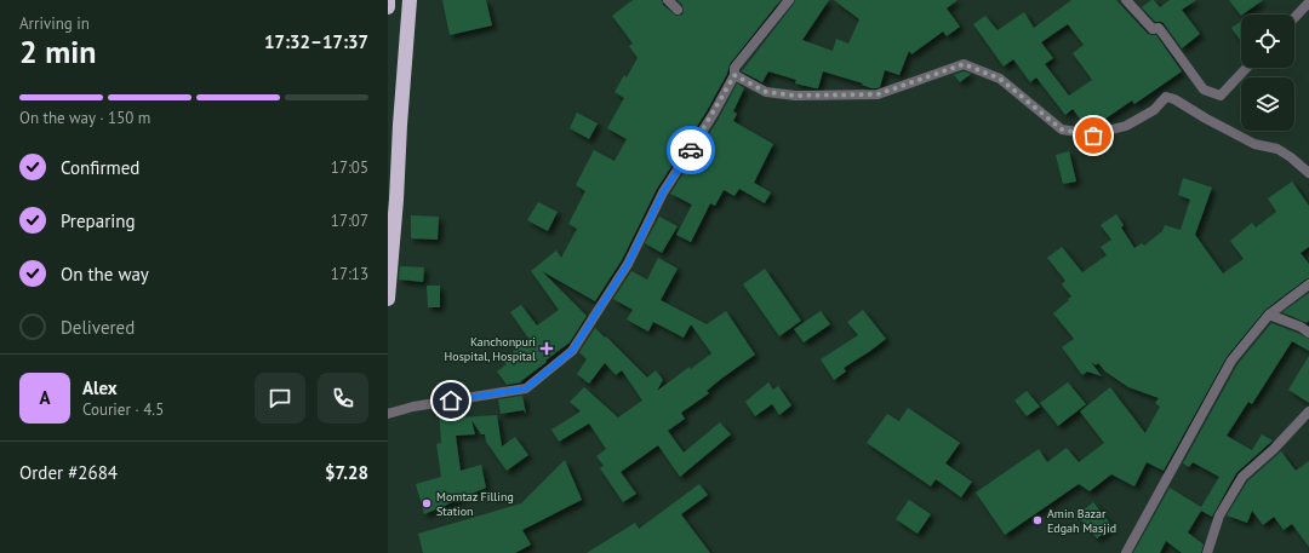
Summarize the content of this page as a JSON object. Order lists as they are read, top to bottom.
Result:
{
  "places": {
    "health": ["Kanchonpuri Hospital, Hospital"],
    "other": ["Momtaz Filling Station", "Amin Bazar Edgah Masjid"]
  },
  "page": {
    "heading": ["2 min", "Arriving in", "17:32–17:37"],
    "panel": [
      "Alex",
      "Courier · 4.5",
      "Order #2684",
      "$7.28"
    ],
    "bar": "On the way · 150 m",
    "list": [
      ["Confirmed", "17:05"],
      ["Preparing", "17:07"],
      ["On the way", "17:13"],
      "Delivered"
    ],
    "round": "A"
  }
}
